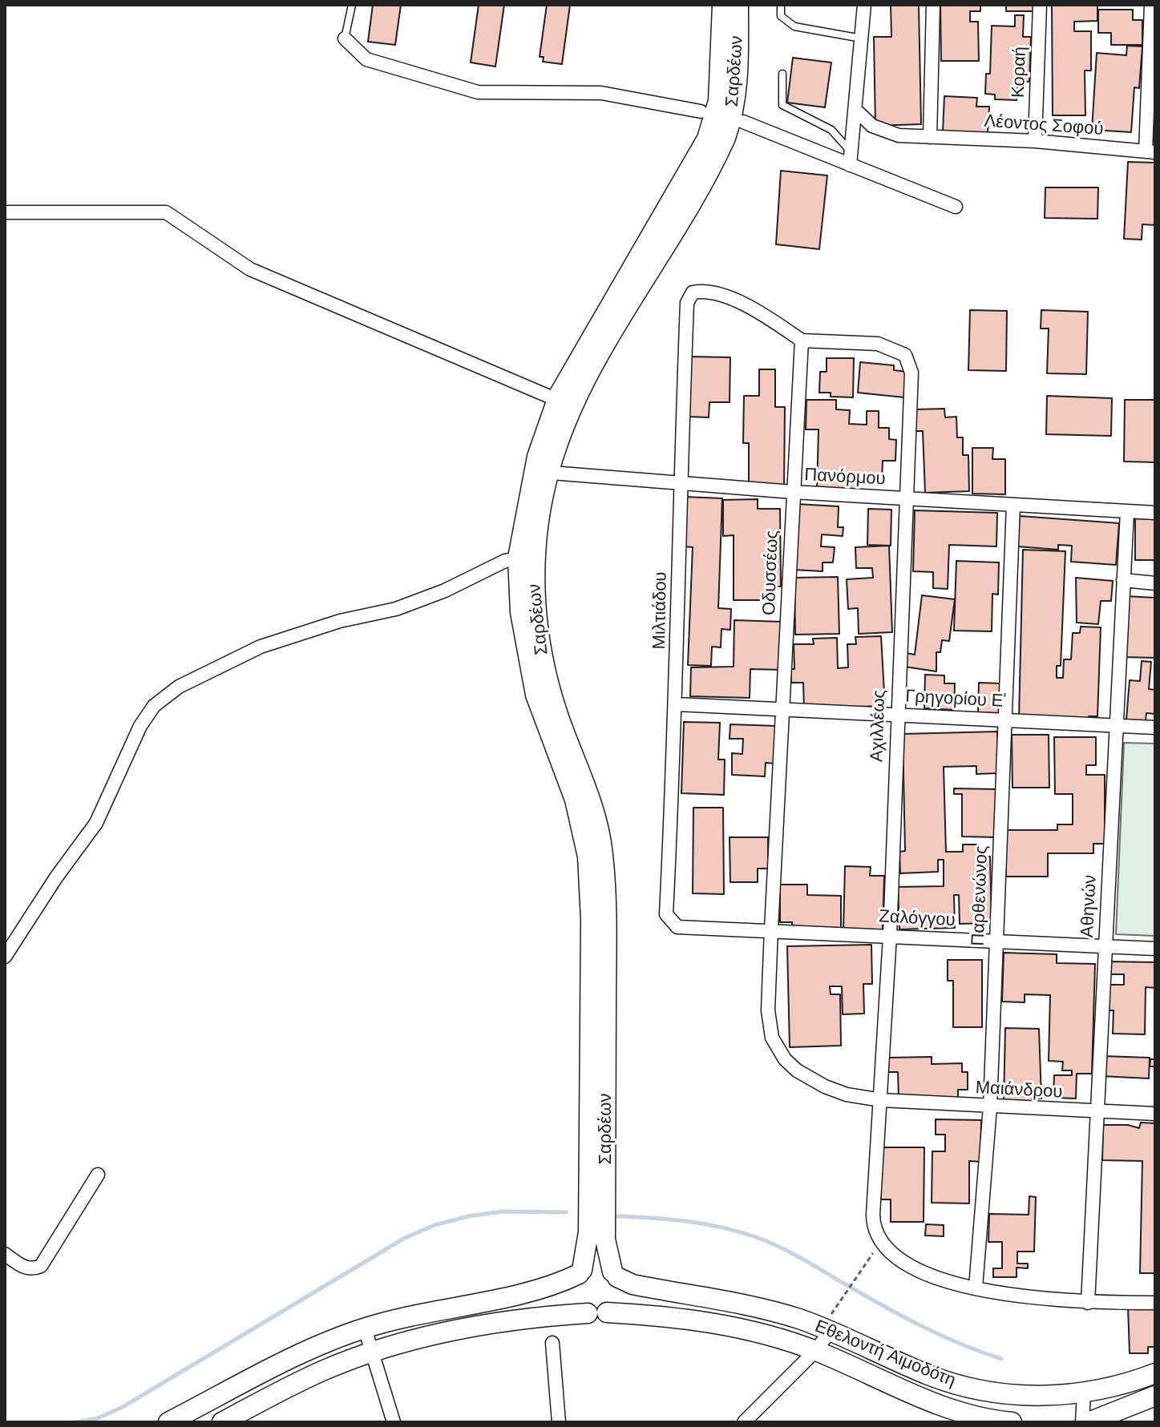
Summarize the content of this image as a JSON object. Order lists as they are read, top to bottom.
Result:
{
  "streets": {
    "main road": ["Σαρδέων", "Εθελοντή Αιμοδότη"],
    "street": [
      "Κοραή",
      "Λέοντος Σοφού",
      "Πανόρμου",
      "Οδυσσέως",
      "Μιλτιάδου",
      "Γρηγορίου Ε'",
      "Αχιλλέως",
      "Παρθενώνος",
      "Αθηνών",
      "Ζαλόγγου",
      "Μαιάνδρου"
    ]
  },
  "crossings": [
    ["Σαρδέων", "Πανόρμου"],
    ["Σαρδέων", "Εθελοντή Αιμοδότη"],
    ["Κοραή", "Λέοντος Σοφού"],
    ["Πανόρμου", "Οδυσσέως"],
    ["Πανόρμου", "Μιλτιάδου"],
    ["Πανόρμου", "Αχιλλέως"],
    ["Πανόρμου", "Παρθενώνος"],
    ["Πανόρμου", "Αθηνών"],
    ["Οδυσσέως", "Μιλτιάδου"],
    ["Οδυσσέως", "Γρηγορίου Ε'"],
    ["Οδυσσέως", "Αχιλλέως"],
    ["Οδυσσέως", "Ζαλόγγου"],
    ["Οδυσσέως", "Μαιάνδρου"],
    ["Μιλτιάδου", "Γρηγορίου Ε'"],
    ["Μιλτιάδου", "Αχιλλέως"],
    ["Μιλτιάδου", "Ζαλόγγου"],
    ["Γρηγορίου Ε'", "Αχιλλέως"],
    ["Γρηγορίου Ε'", "Παρθενώνος"],
    ["Γρηγορίου Ε'", "Αθηνών"],
    ["Αχιλλέως", "Ζαλόγγου"],
    ["Αχιλλέως", "Μαιάνδρου"],
    ["Παρθενώνος", "Ζαλόγγου"],
    ["Παρθενώνος", "Μαιάνδρου"],
    ["Αθηνών", "Ζαλόγγου"],
    ["Αθηνών", "Μαιάνδρου"],
    ["Ζαλόγγου", "Μαιάνδρου"]
  ]
}
